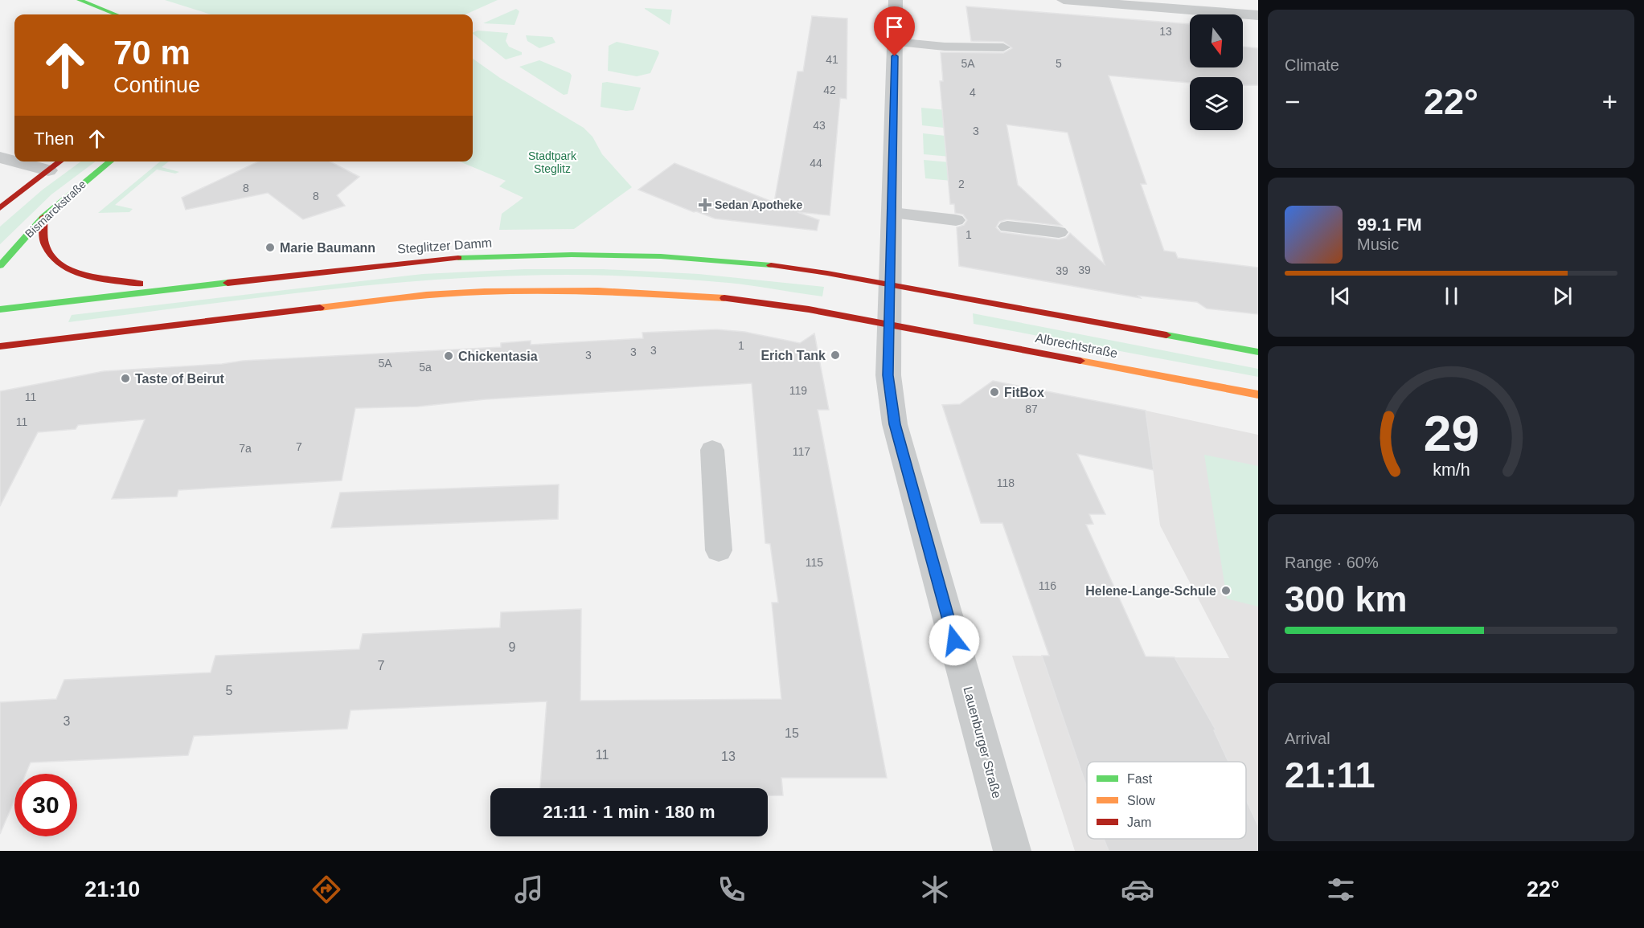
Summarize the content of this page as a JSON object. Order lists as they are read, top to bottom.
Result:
{
  "streets": {
    "main road": ["Bismarckstraße", "Steglitzer Damm", "Albrechtstraße"],
    "street": ["Lauenburger Straße"]
  },
  "crossings": [
    ["Steglitzer Damm", "Albrechtstraße"],
    ["Steglitzer Damm", "Lauenburger Straße"],
    ["Albrechtstraße", "Lauenburger Straße"]
  ],
  "parks": ["Stadtpark Steglitz"],
  "places": {
    "health": ["Sedan Apotheke"],
    "other": [
      "Marie Baumann",
      "Erich Tank",
      "Chickentasia",
      "Taste of Beirut",
      "FitBox",
      "Helene-Lange-Schule"
    ]
  },
  "house_numbers": [
    "13",
    "41",
    "5A",
    "5",
    "42",
    "4",
    "43",
    "3",
    "44",
    "2",
    "8",
    "8",
    "1",
    "39",
    "39",
    "1",
    "3",
    "3",
    "3",
    "5A",
    "5a",
    "119",
    "11",
    "87",
    "11",
    "7",
    "7a",
    "117",
    "118",
    "115",
    "116",
    "9",
    "7",
    "5",
    "3",
    "15",
    "11",
    "13"
  ],
  "legend": ["Fast", "Slow", "Jam"],
  "north": "bottom",
  "page": {
    "tile": [
      "Climate",
      ["Range · 60%", "300 km"],
      ["Arrival", "21:11"]
    ],
    "turn": ["70 m", "Continue"],
    "heat": ["−", "22°", "+"],
    "then": "Then",
    "song": ["99.1 FM", "Music"],
    "limit": "30",
    "trip": "21:11 · 1 min · 180 m",
    "tabs": ["21:10", "22°"],
    "gauge": ["29", "km/h"]
  }
}
